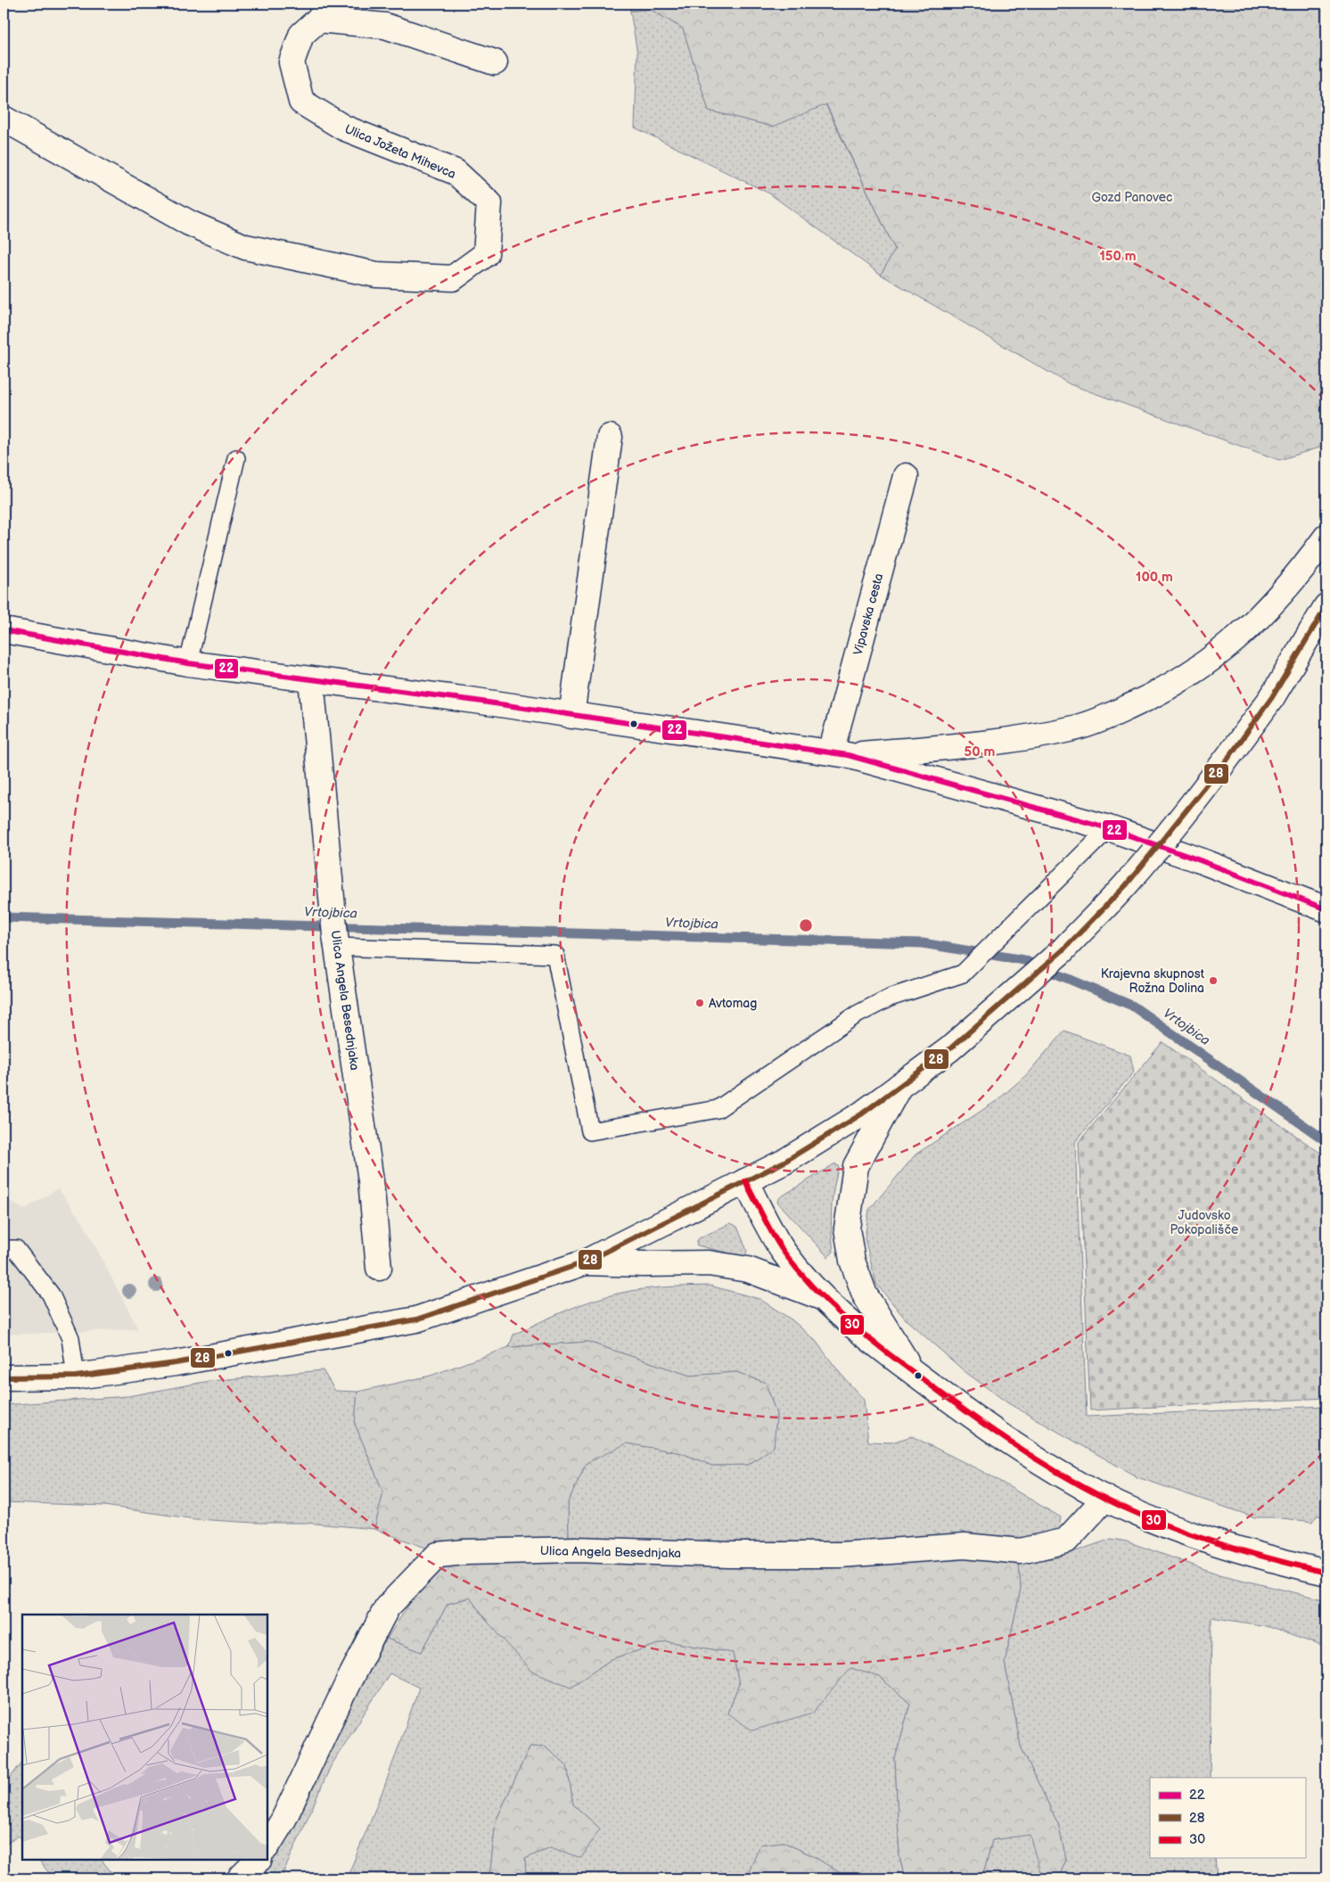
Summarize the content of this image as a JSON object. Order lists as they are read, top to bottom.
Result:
{
  "streets": {
    "main road": ["Ulica Jožeta Mihevca", "Vipavska cesta", "Ulica Angela Besednjaka"]
  },
  "water": ["Vrtojbica"],
  "parks": ["Gozd Panovec", "Judovsko Pokopališče"],
  "places": ["Krajevna skupnost Rožna Dolina", "Avtomag"],
  "lines": ["transit line 28", "transit line 22", "transit line 30"],
  "legend": ["22", "28", "30"],
  "rings": ["150 m", "100 m", "50 m"]
}
